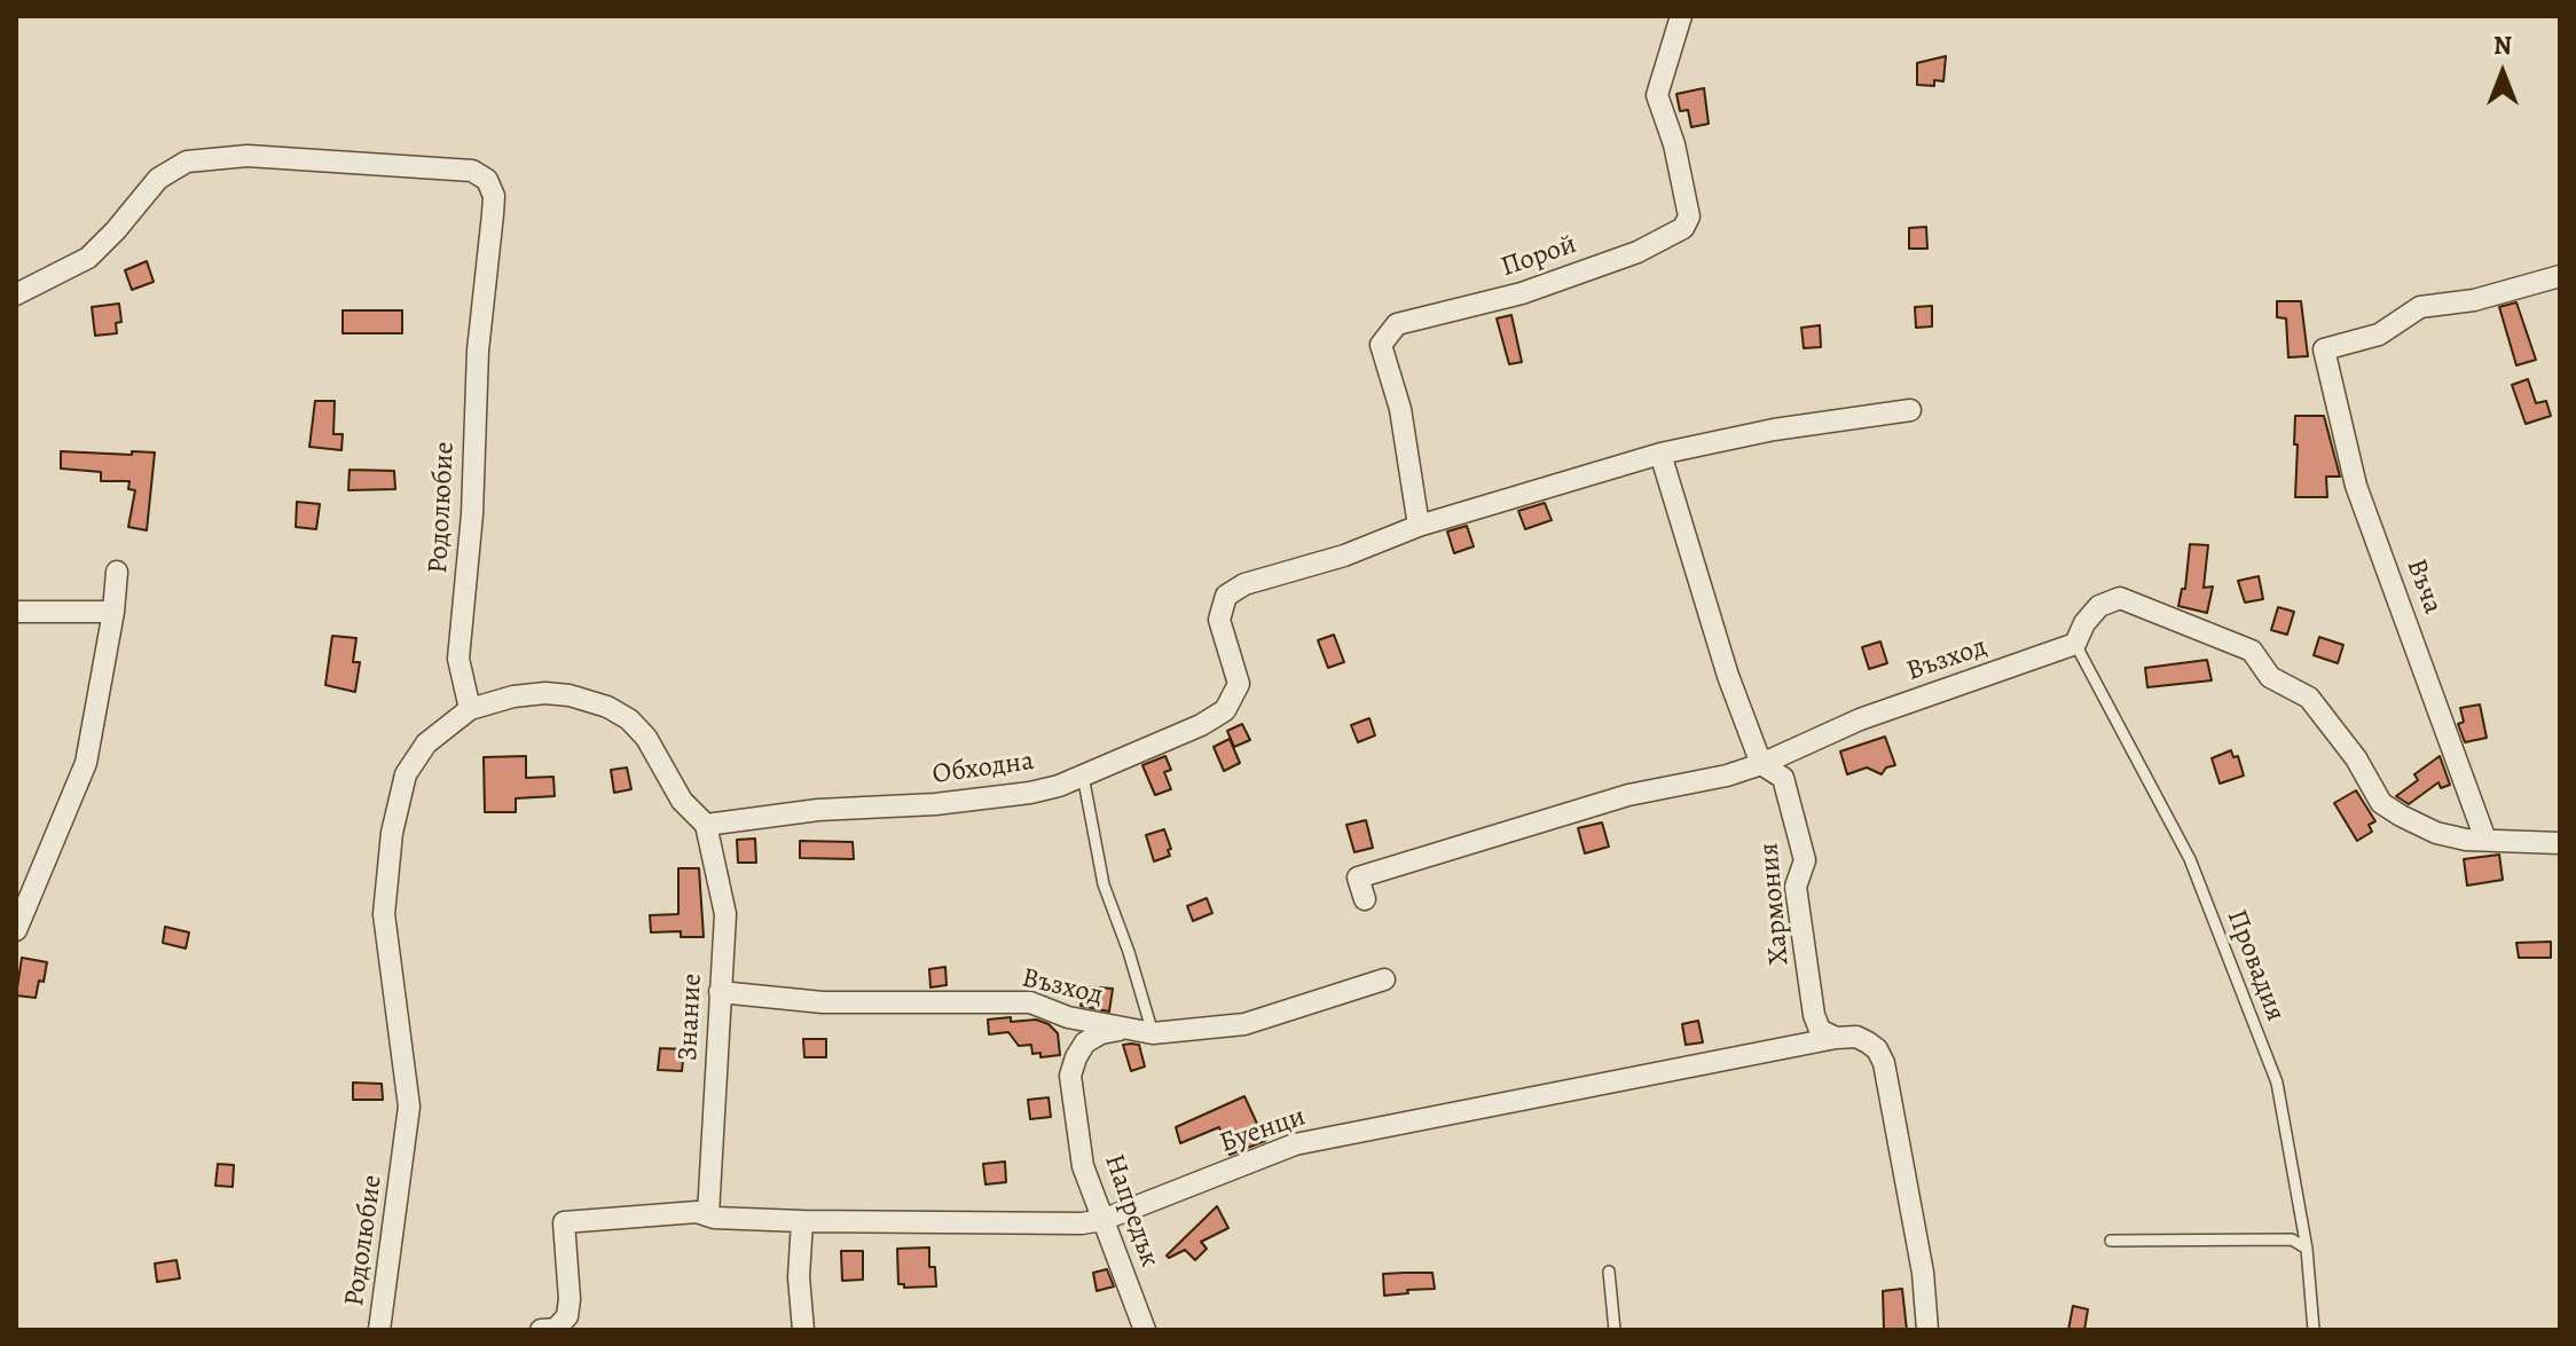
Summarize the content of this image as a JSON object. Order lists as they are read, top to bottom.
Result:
{
  "streets": {
    "street": [
      "Порой",
      "Родолюбие",
      "Въча",
      "Възход",
      "Обходна",
      "Хармония",
      "Знание",
      "Буенци",
      "Напредък"
    ],
    "lane": ["Провадия"]
  },
  "crossings": [
    ["Порой", "Обходна"],
    ["Възход", "Хармония"],
    ["Възход", "Провадия"],
    ["Възход", "Знание"],
    ["Възход", "Напредък"],
    ["Обходна", "Знание"],
    ["Хармония", "Буенци"],
    ["Знание", "Буенци"],
    ["Буенци", "Напредък"]
  ],
  "north": "top"
}
